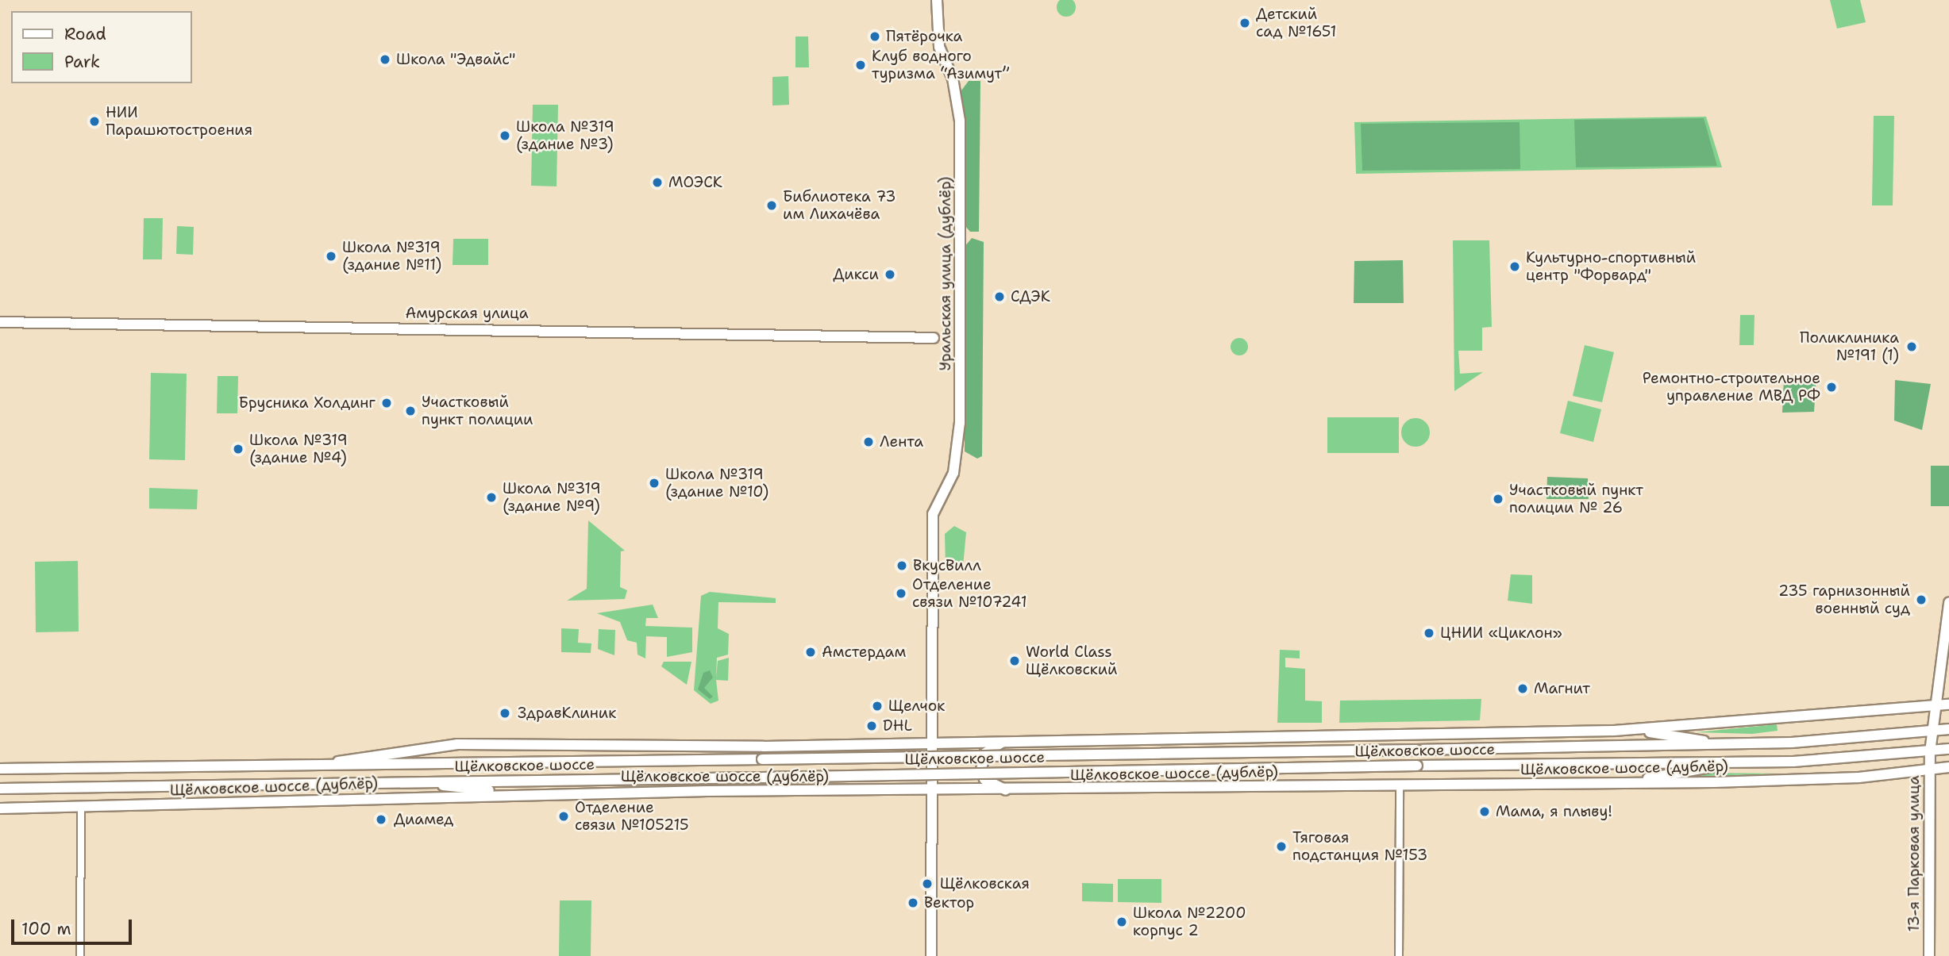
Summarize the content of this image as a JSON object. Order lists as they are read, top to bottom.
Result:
{
  "streets": {
    "main road": [
      "Уральская улица (дублёр)",
      "Амурская улица",
      "Щёлковское шоссе",
      "Щёлковское шоссе (дублёр)",
      "13-я Парковая улица"
    ]
  },
  "crossings": [
    ["Уральская улица (дублёр)", "Щёлковское шоссе (дублёр)"],
    ["Щёлковское шоссе", "Щёлковское шоссе (дублёр)"],
    ["Щёлковское шоссе", "13-я Парковая улица"],
    ["Щёлковское шоссе (дублёр)", "13-я Парковая улица"]
  ],
  "places": [
    "Детский сад №1651",
    "Пятёрочка",
    "Школа \"Эдвайс\"",
    "Клуб водного туризма “Азимут”",
    "НИИ Парашютостроения",
    "Школа №319 (здание №3)",
    "МОЭСК",
    "Библиотека 73 им Лихачёва",
    "Школа №319 (здание №11)",
    "Культурно-спортивный центр \"Форвард\"",
    "Дикси",
    "СДЭК",
    "Поликлиника №191 (1)",
    "Ремонтно-строительное управление МВД РФ",
    "Брусника Холдинг",
    "Участковый пункт полиции",
    "Лента",
    "Школа №319 (здание №4)",
    "Школа №319 (здание №10)",
    "Школа №319 (здание №9)",
    "Участковый пункт полиции № 26",
    "ВкусВилл",
    "Отделение связи №107241",
    "235 гарнизонный военный суд",
    "ЦНИИ «Циклон»",
    "Амстердам",
    "World Class Щёлковский",
    "Магнит",
    "Щелчок",
    "ЗдравКлиник",
    "DHL",
    "Мама, я плыву!",
    "Отделение связи №105215",
    "Диамед",
    "Тяговая подстанция №153",
    "Щёлковская",
    "Вектор",
    "Школа №2200 корпус 2"
  ],
  "legend": ["Road", "Park"],
  "scale_bar": "100 m"
}
